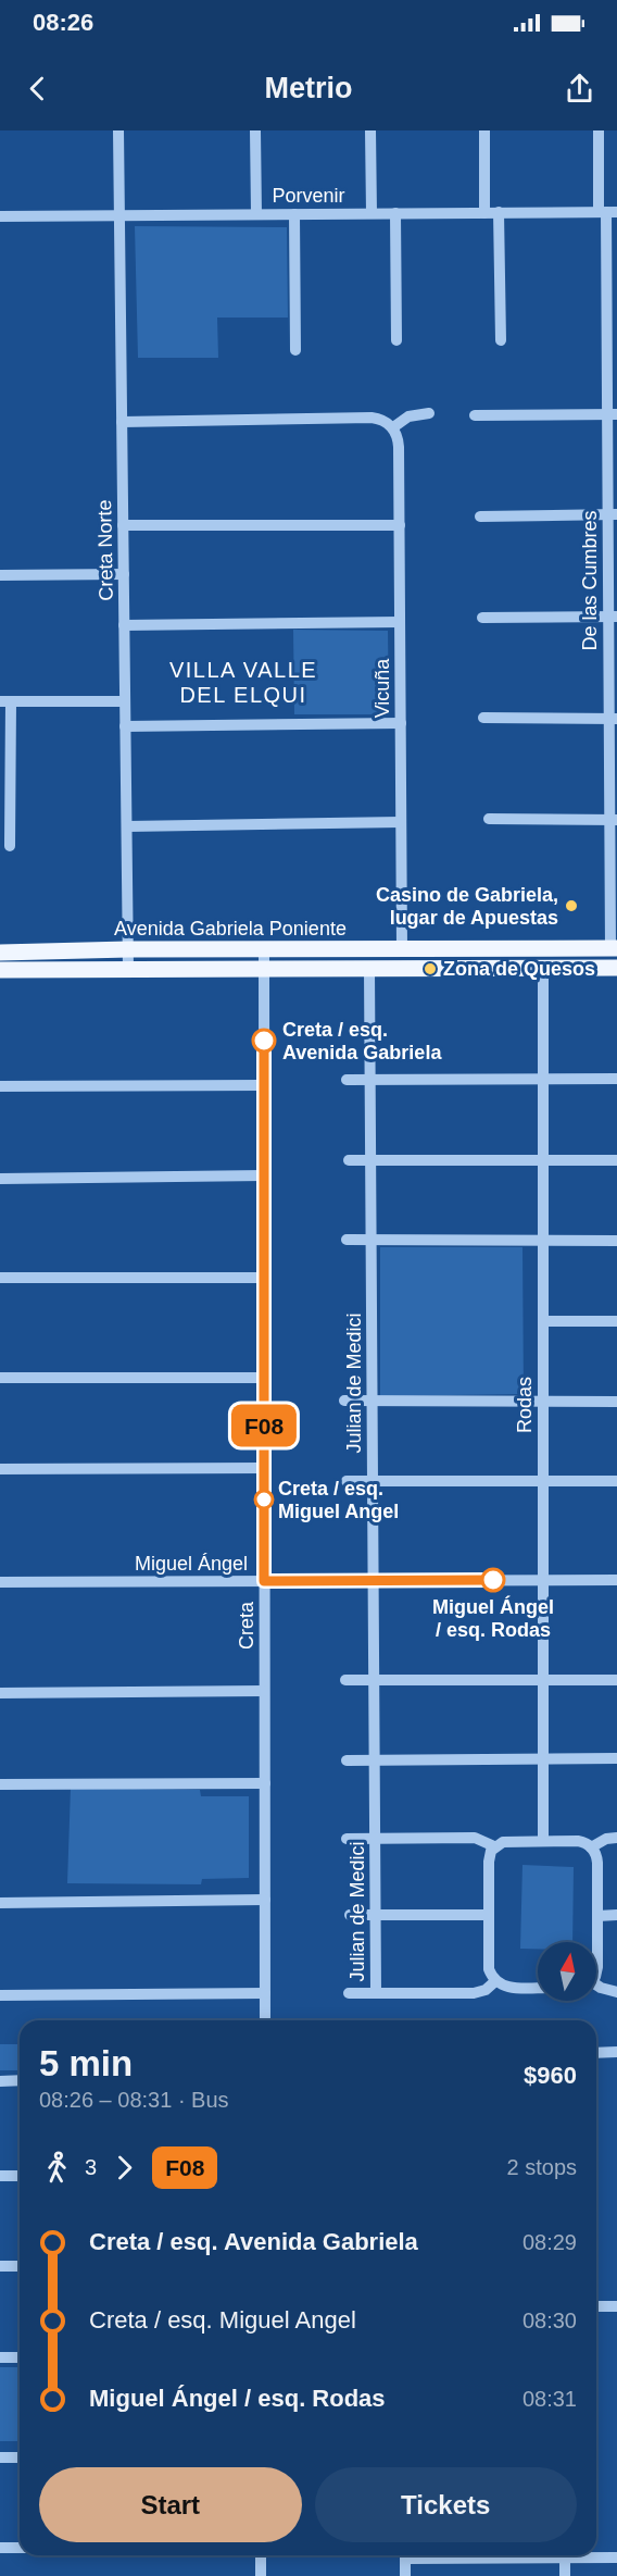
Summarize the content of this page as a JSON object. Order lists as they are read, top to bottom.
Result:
{
  "streets": {
    "main road": ["Avenida Gabriela Poniente"],
    "street": [
      "Porvenir",
      "Creta Norte",
      "De las Cumbres",
      "Vicuña",
      "Julian de Medici",
      "Rodas",
      "Miguel Ángel",
      "Creta"
    ]
  },
  "crossings": [
    ["Porvenir", "Creta Norte"],
    ["Porvenir", "De las Cumbres"],
    ["Creta Norte", "Avenida Gabriela Poniente"],
    ["De las Cumbres", "Avenida Gabriela Poniente"],
    ["Vicuña", "Avenida Gabriela Poniente"],
    ["Avenida Gabriela Poniente", "Julian de Medici"],
    ["Avenida Gabriela Poniente", "Rodas"],
    ["Avenida Gabriela Poniente", "Creta"],
    ["Julian de Medici", "Miguel Ángel"],
    ["Rodas", "Miguel Ángel"],
    ["Miguel Ángel", "Creta"]
  ],
  "districts": ["VILLA VALLE DEL ELQUI"],
  "places": [
    "Casino de Gabriela, lugar de Apuestas",
    "Zona de Quesos",
    "Creta / esq. Avenida Gabriela",
    "Creta / esq. Miguel Angel",
    "Miguel Ángel / esq. Rodas"
  ],
  "lines": ["bus line F08"],
  "north": "top",
  "page": {
    "status": "08:26",
    "header": "Metrio",
    "on_map": "F08",
    "heading": ["5 min", "08:26 – 08:31 · Bus", "$960"],
    "legs": ["3", "F08", "2 stops"],
    "list": [
      {
        "name": "Creta / esq. Avenida Gabriela",
        "value": "08:29"
      },
      {
        "name": "Creta / esq. Miguel Angel",
        "value": "08:30"
      },
      {
        "name": "Miguel Ángel / esq. Rodas",
        "value": "08:31"
      }
    ],
    "buttons": ["Start", "Tickets"]
  }
}
